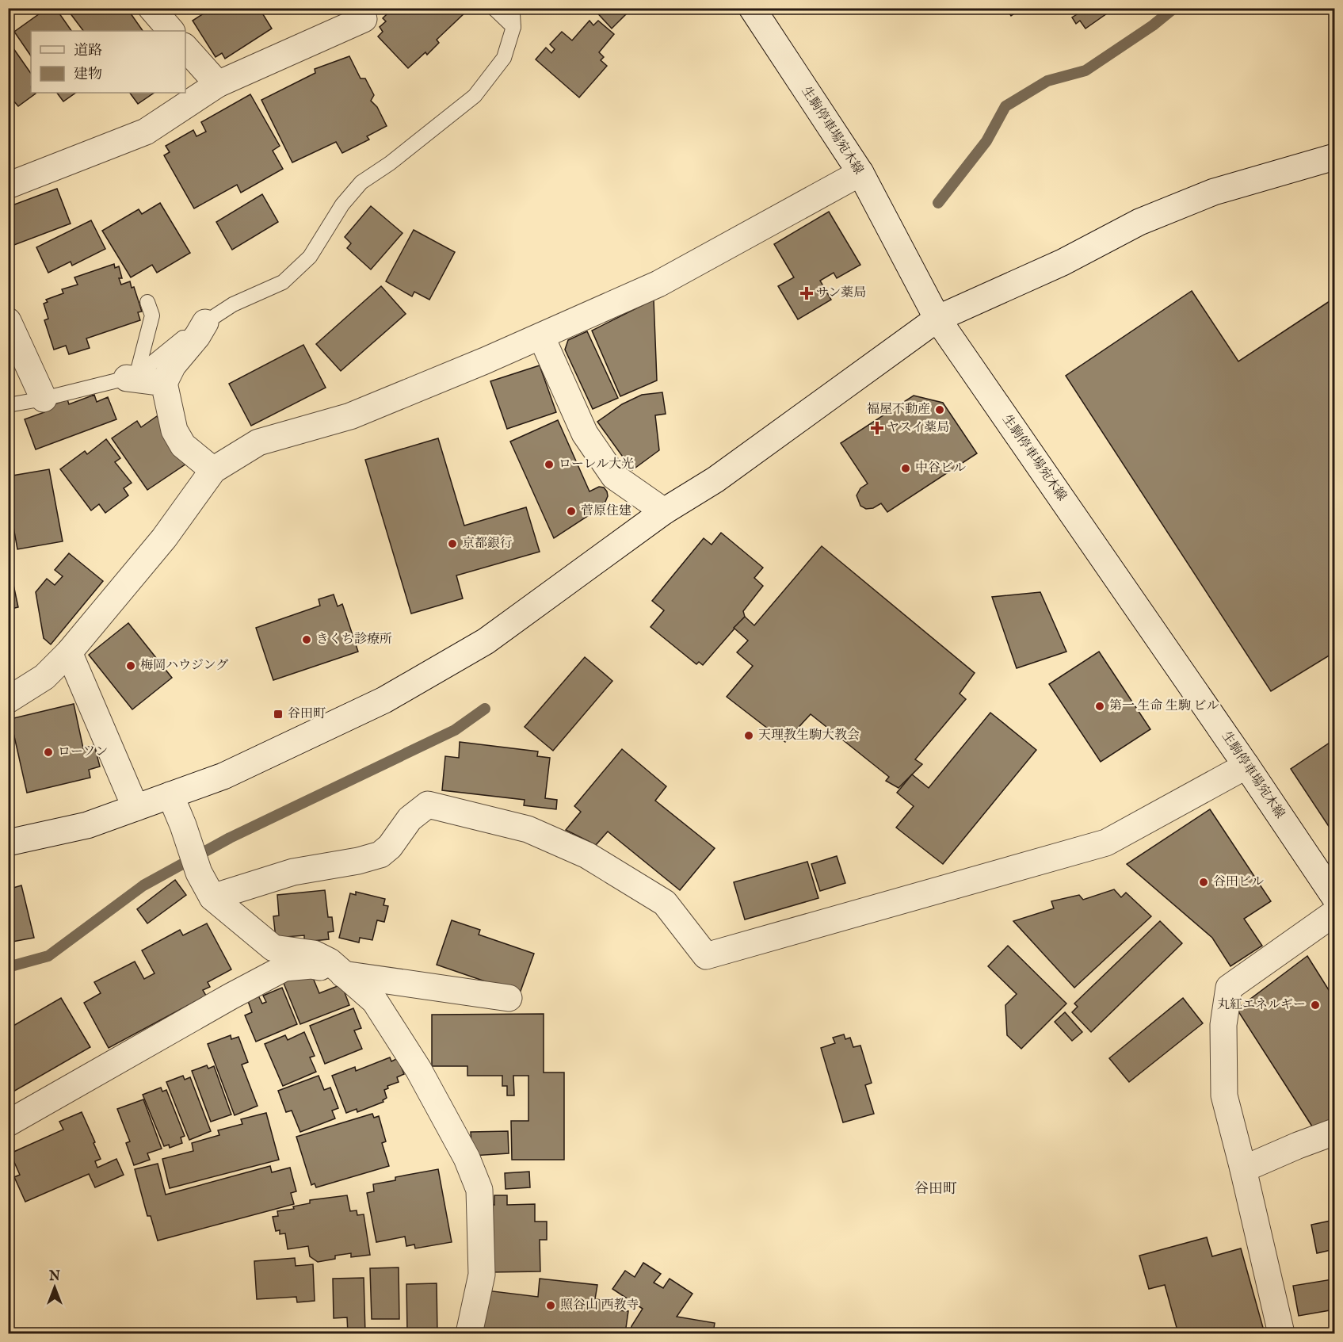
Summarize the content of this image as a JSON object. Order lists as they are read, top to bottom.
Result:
{
  "streets": {
    "street": ["生駒停車場宛木線"]
  },
  "districts": ["谷田町"],
  "places": {
    "health": ["サン薬局", "ヤスイ薬局"],
    "other": [
      "福屋不動産",
      "ローレル大光",
      "中谷ビル",
      "菅原住建",
      "京都銀行",
      "きくち診療所",
      "梅岡ハウジング",
      "第一 生命 生駒 ビル",
      "天理教生駒大教会",
      "ローソン",
      "谷田ビル",
      "丸紅エネルギー",
      "照谷山 西教寺"
    ],
    "transit": ["谷田町"]
  },
  "legend": ["道路", "建物"],
  "north": "top"
}
